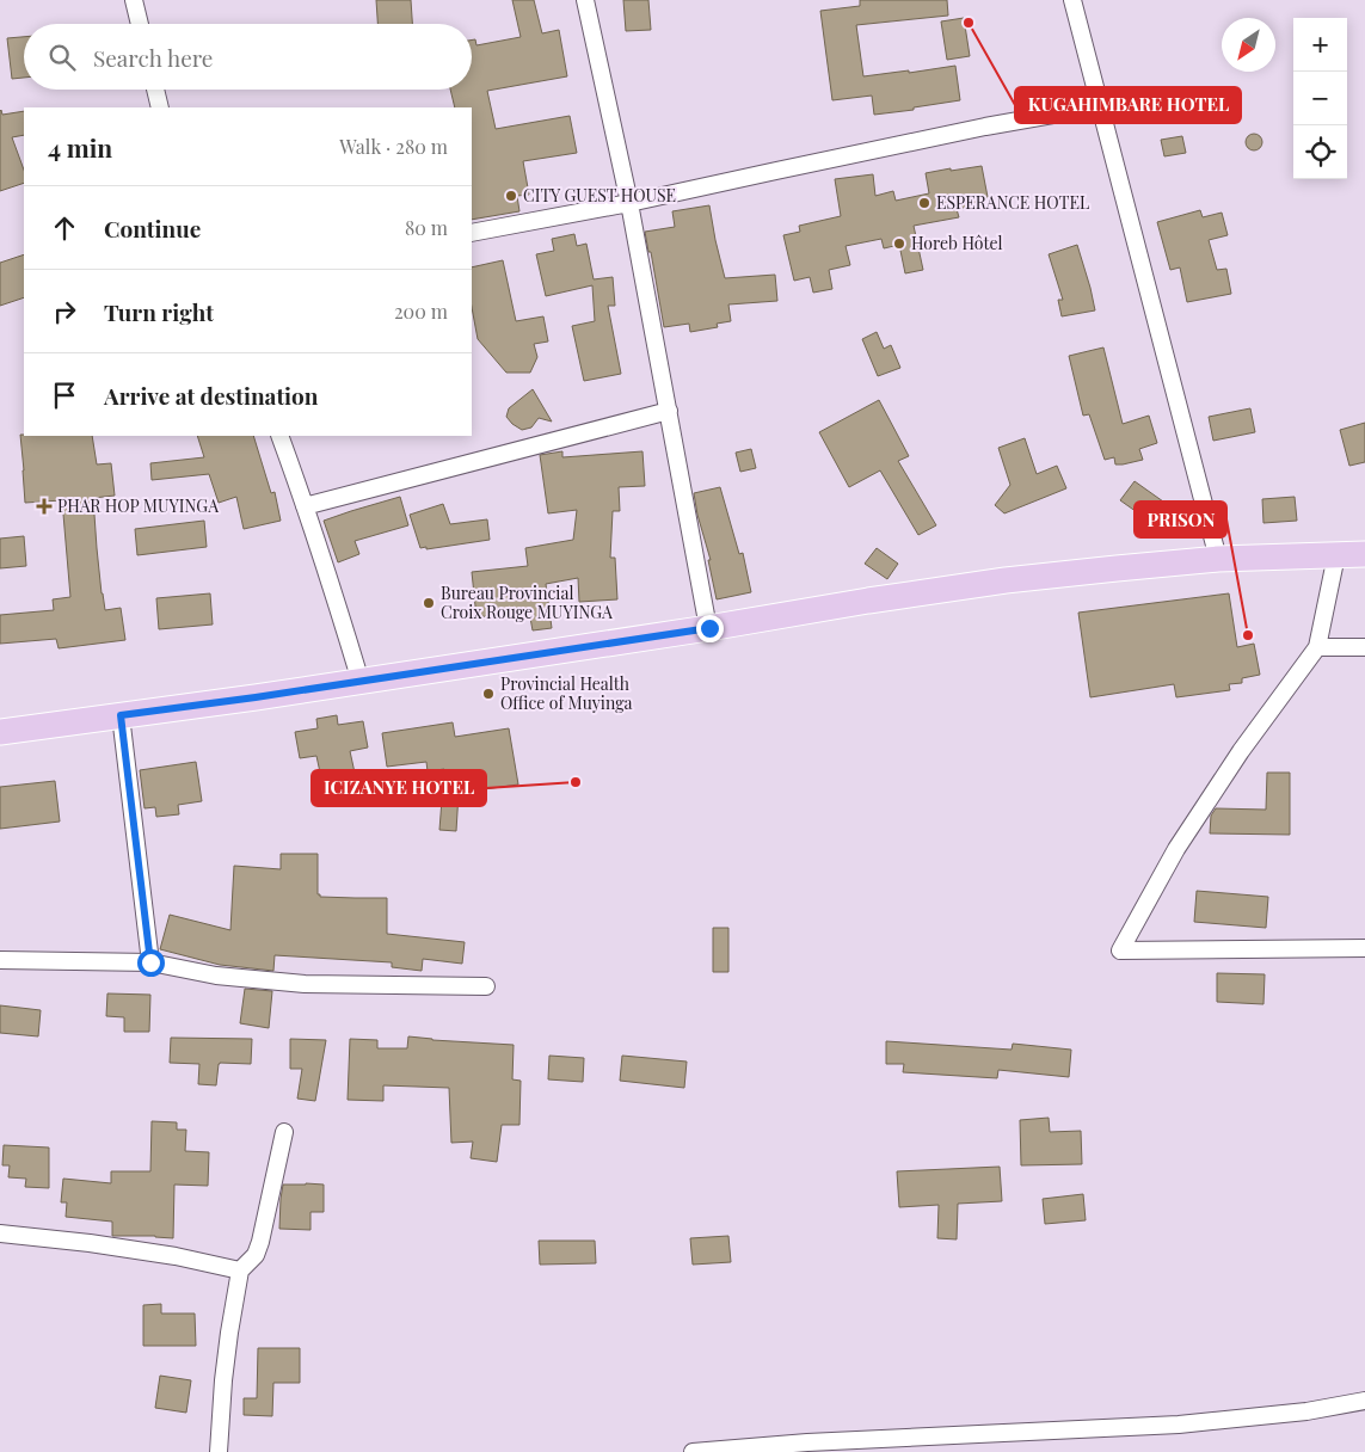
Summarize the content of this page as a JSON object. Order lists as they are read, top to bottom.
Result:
{
  "places": {
    "other": [
      "KUGAHIMBARE HOTEL",
      "CITY GUEST HOUSE",
      "ESPERANCE HOTEL",
      "Horeb Hôtel",
      "Bureau Provincial Croix Rouge MUYINGA",
      "PRISON",
      "Provincial Health Office of Muyinga",
      "ICIZANYE HOTEL"
    ],
    "health": ["PHAR HOP MUYINGA"]
  },
  "north": "bottom left",
  "page": {
    "map_buttons": ["+", "−"],
    "search": "Search here",
    "heading": ["4 min", "Walk · 280 m"],
    "list": [
      ["Continue", "80 m"],
      ["Turn right", "200 m"],
      "Arrive at destination"
    ]
  }
}
